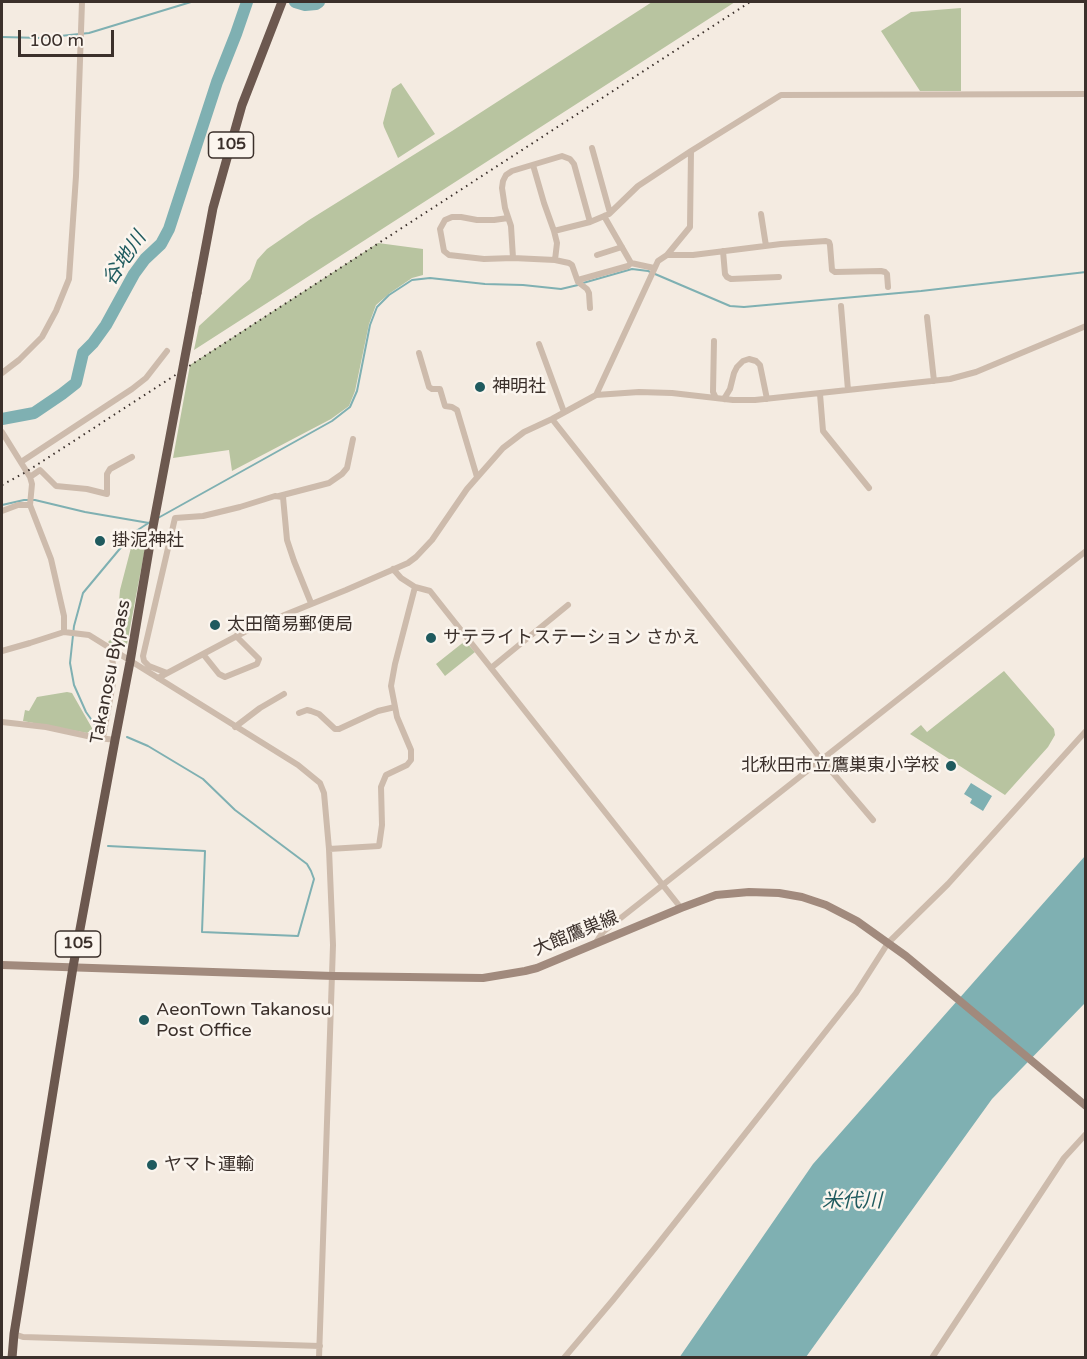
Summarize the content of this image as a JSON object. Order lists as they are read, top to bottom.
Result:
{
  "streets": {
    "highway": ["105", "Takanosu Bypass"],
    "main road": ["大館鷹巣線"]
  },
  "crossings": [
    ["Takanosu Bypass", "大館鷹巣線"]
  ],
  "water": ["谷地川", "米代川"],
  "places": [
    "神明社",
    "掛泥神社",
    "太田簡易郵便局",
    "サテライトステーション さかえ",
    "北秋田市立鷹巣東小学校",
    "AeonTown Takanosu Post Office",
    "ヤマト運輸"
  ],
  "scale_bar": "100 m"
}
